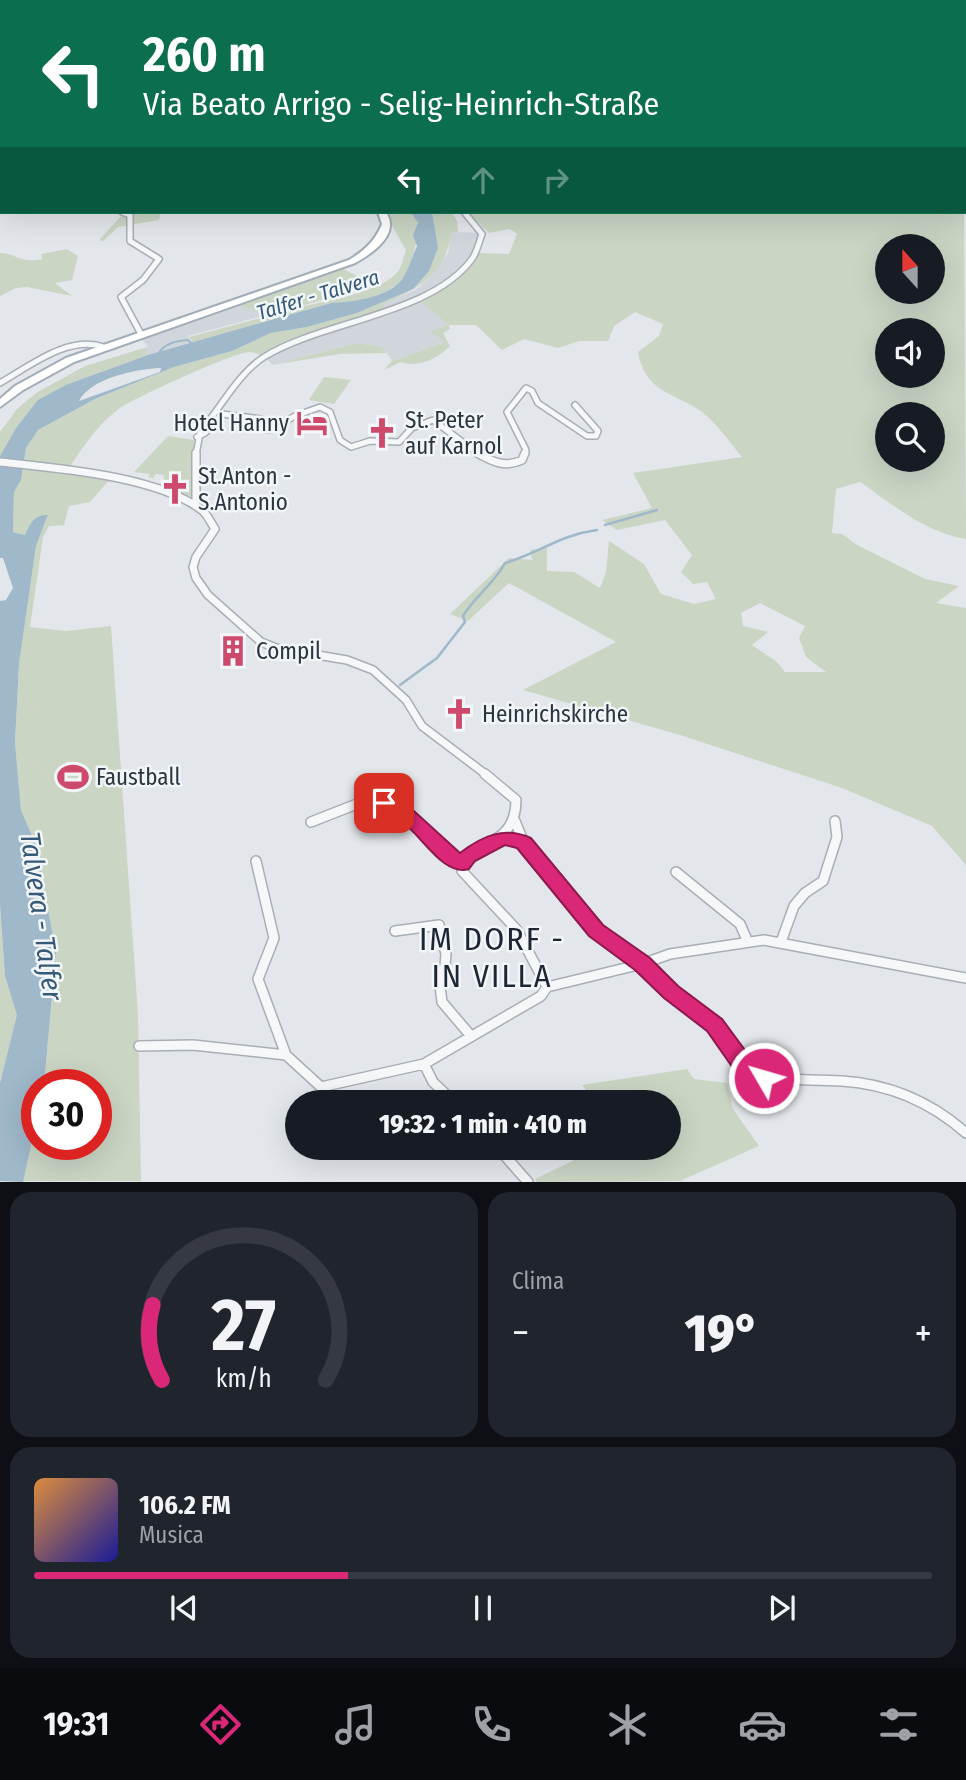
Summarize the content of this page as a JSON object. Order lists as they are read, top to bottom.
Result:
{
  "districts": ["IM DORF - IN VILLA"],
  "water": ["Talfer - Talvera", "Talvera - Talfer"],
  "places": {
    "hotel": ["Hotel Hanny"],
    "church": ["St. Peter auf Karnol", "St.Anton - S.Antonio", "Heinrichskirche"],
    "building": ["Compil"],
    "sports": ["Faustball"]
  },
  "north": "top",
  "page": {
    "turn": ["260 m", "Via Beato Arrigo - Selig-Heinrich-Straße"],
    "limit": "30",
    "trip": "19:32 · 1 min · 410 m",
    "tile": "Clima",
    "heat": ["−", "19°", "+"],
    "song": ["106.2 FM", "Musica"],
    "tabs": "19:31",
    "gauge": ["27", "km/h"]
  }
}
